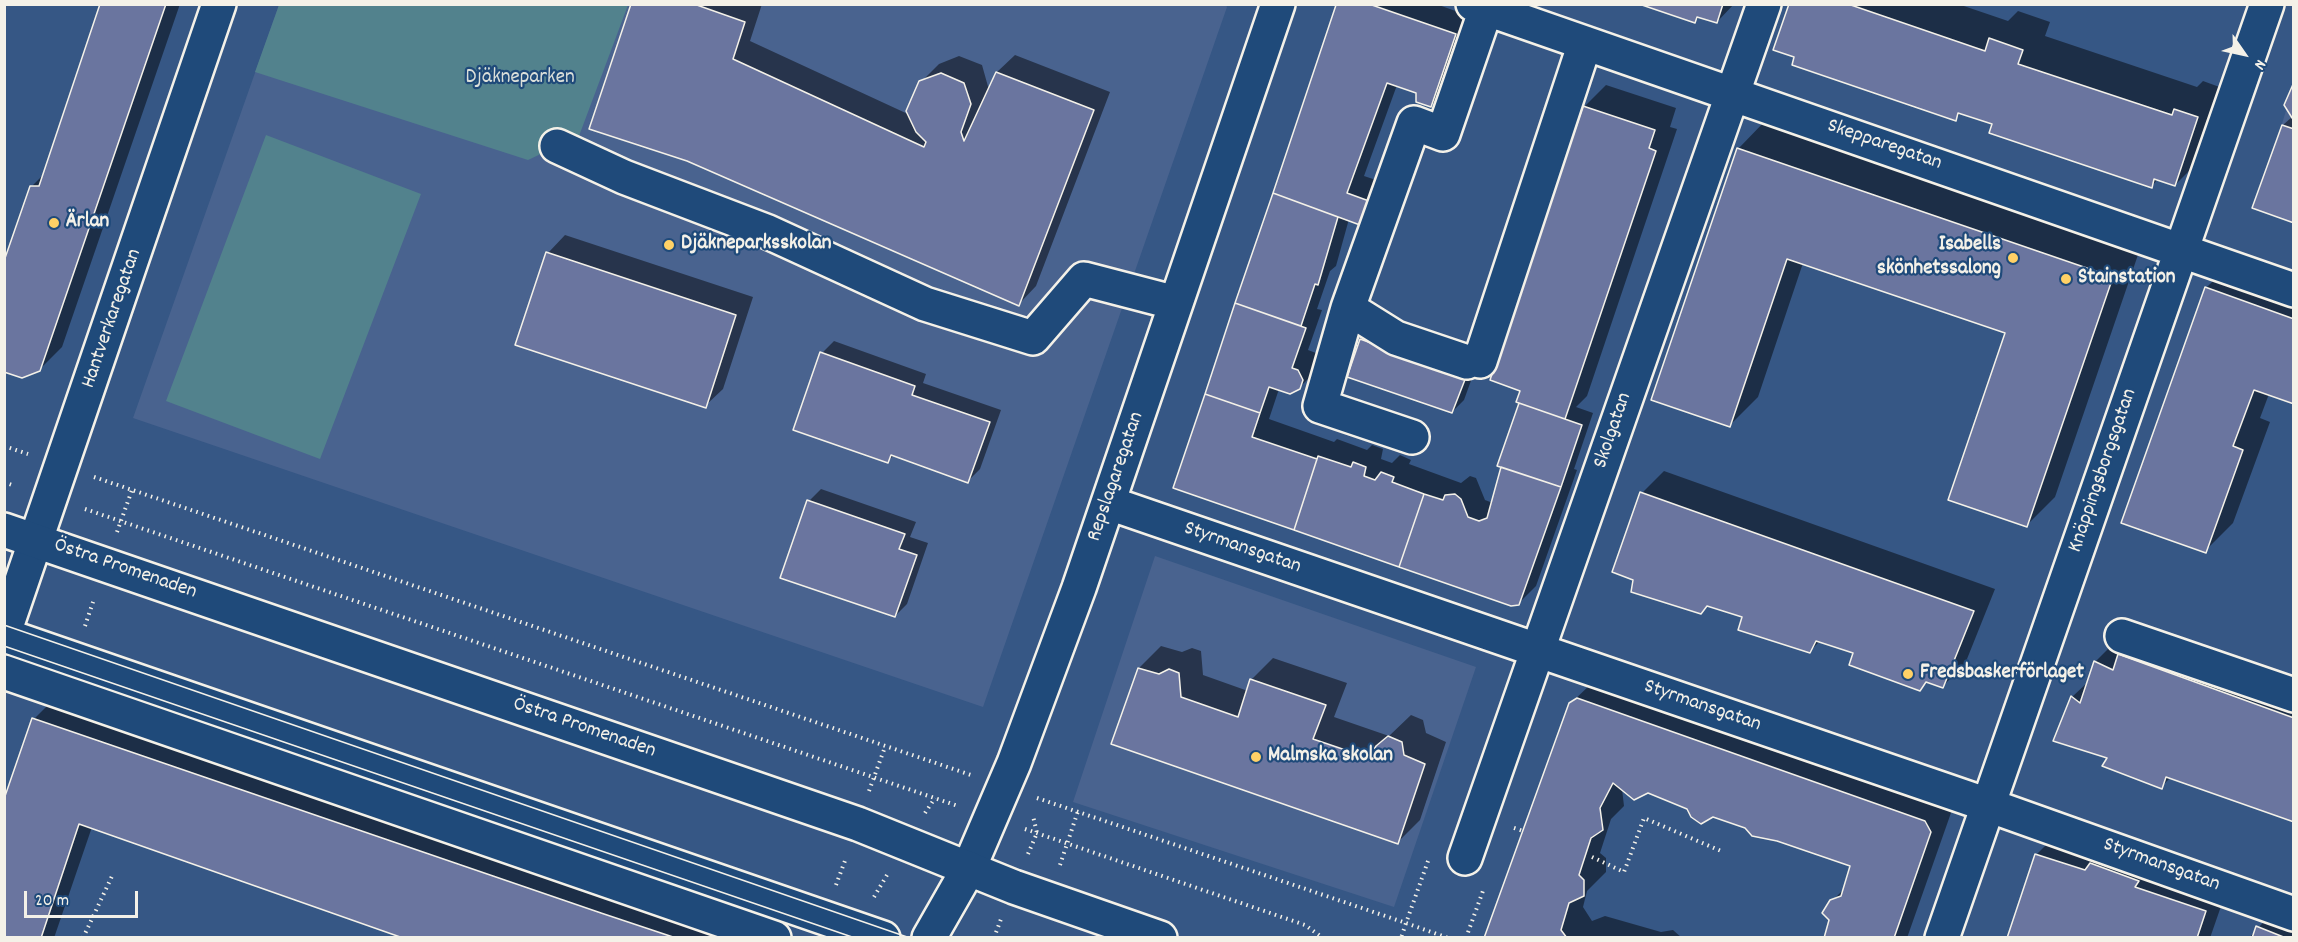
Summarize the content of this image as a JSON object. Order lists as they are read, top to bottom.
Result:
{
  "streets": {
    "street": [
      "Skepparegatan",
      "Hantverkaregatan",
      "Skolgatan",
      "Knäppingsborgsgatan",
      "Repslagaregatan",
      "Styrmansgatan",
      "Östra Promenaden"
    ]
  },
  "crossings": [
    ["Skepparegatan", "Skolgatan"],
    ["Skepparegatan", "Knäppingsborgsgatan"],
    ["Hantverkaregatan", "Östra Promenaden"],
    ["Skolgatan", "Styrmansgatan"],
    ["Knäppingsborgsgatan", "Styrmansgatan"],
    ["Repslagaregatan", "Styrmansgatan"],
    ["Repslagaregatan", "Östra Promenaden"]
  ],
  "parks": ["Djäkneparken"],
  "places": [
    "Ärlan",
    "Djäkneparksskolan",
    "Isabells skönhetssalong",
    "Stainstation",
    "Fredsbaskerförlaget",
    "Malmska skolan"
  ],
  "scale_bar": "20 m",
  "north": "bottom right"
}
